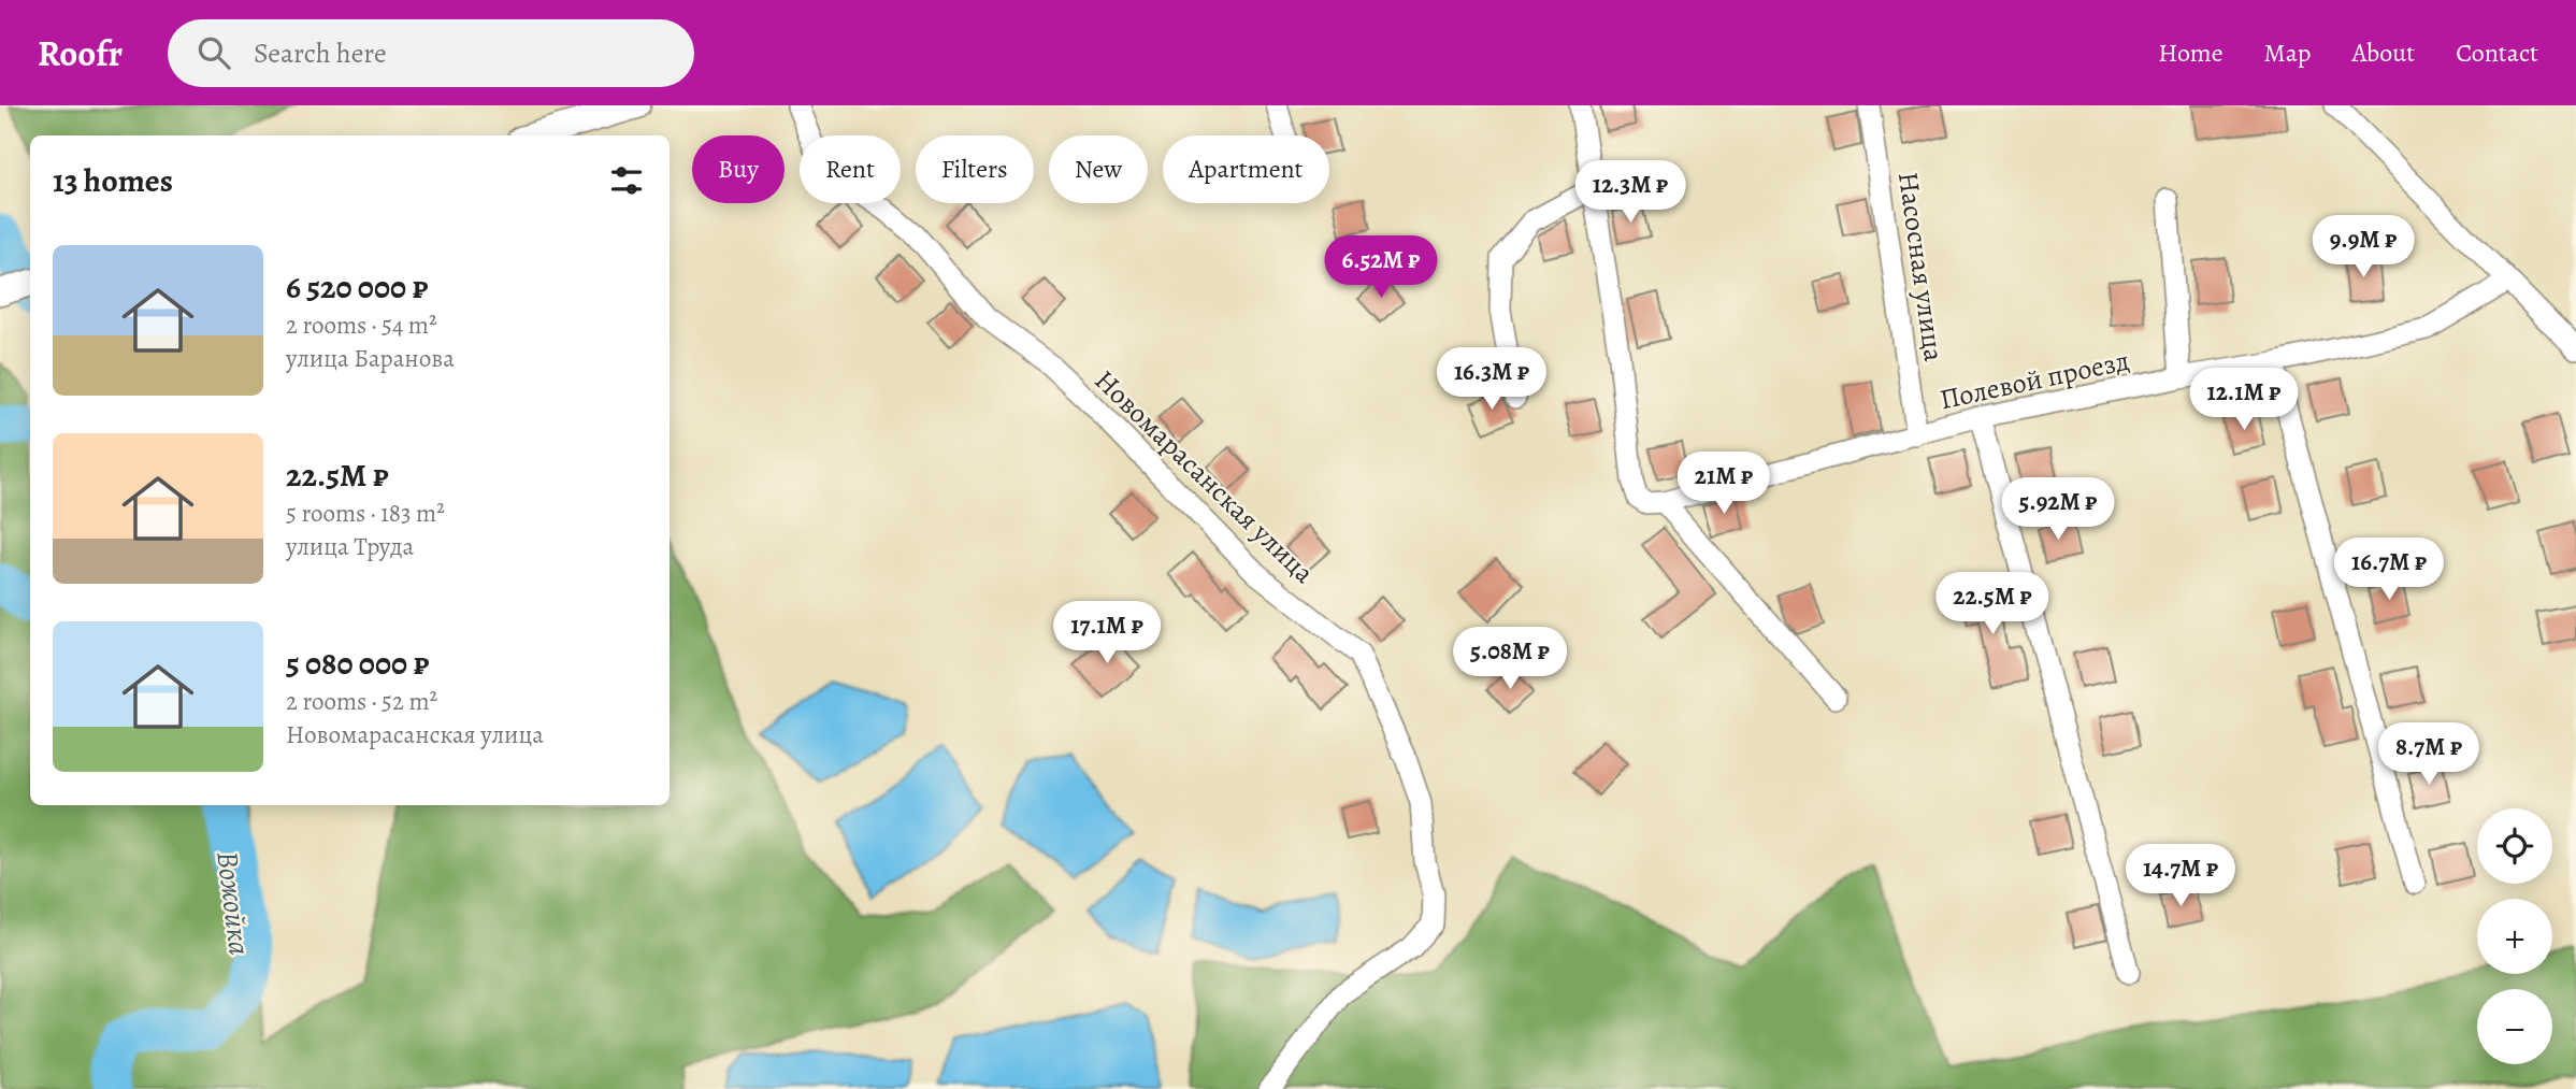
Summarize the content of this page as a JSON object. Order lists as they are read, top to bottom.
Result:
{
  "streets": {
    "street": ["Насосная улица", "Полевой проезд", "Новомарасанская улица"]
  },
  "crossings": [
    ["Насосная улица", "Полевой проезд"]
  ],
  "water": ["Вожойка"],
  "page": {
    "header": "Roofr",
    "search": "Search here",
    "nav": [
      "Home",
      "Map",
      "About",
      "Contact"
    ],
    "chip": [
      "Buy",
      "Rent",
      "Filters",
      "New",
      "Apartment"
    ],
    "heading": "13 homes",
    "price": [
      "12.3M ₽",
      "9.9M ₽",
      "6.52M ₽",
      "16.3M ₽",
      "12.1M ₽",
      "21M ₽",
      "5.92M ₽",
      "16.7M ₽",
      "22.5M ₽",
      "17.1M ₽",
      "5.08M ₽",
      "8.7M ₽",
      "14.7M ₽"
    ],
    "list": [
      {
        "name": "6 520 000 ₽",
        "note": "2 rooms · 54 m² · улица Баранова"
      },
      {
        "name": "22.5M ₽",
        "note": "5 rooms · 183 m² · улица Труда"
      },
      {
        "name": "5 080 000 ₽",
        "note": "2 rooms · 52 m² · Новомарасанская улица"
      }
    ],
    "map_buttons": ["+", "−"]
  }
}
